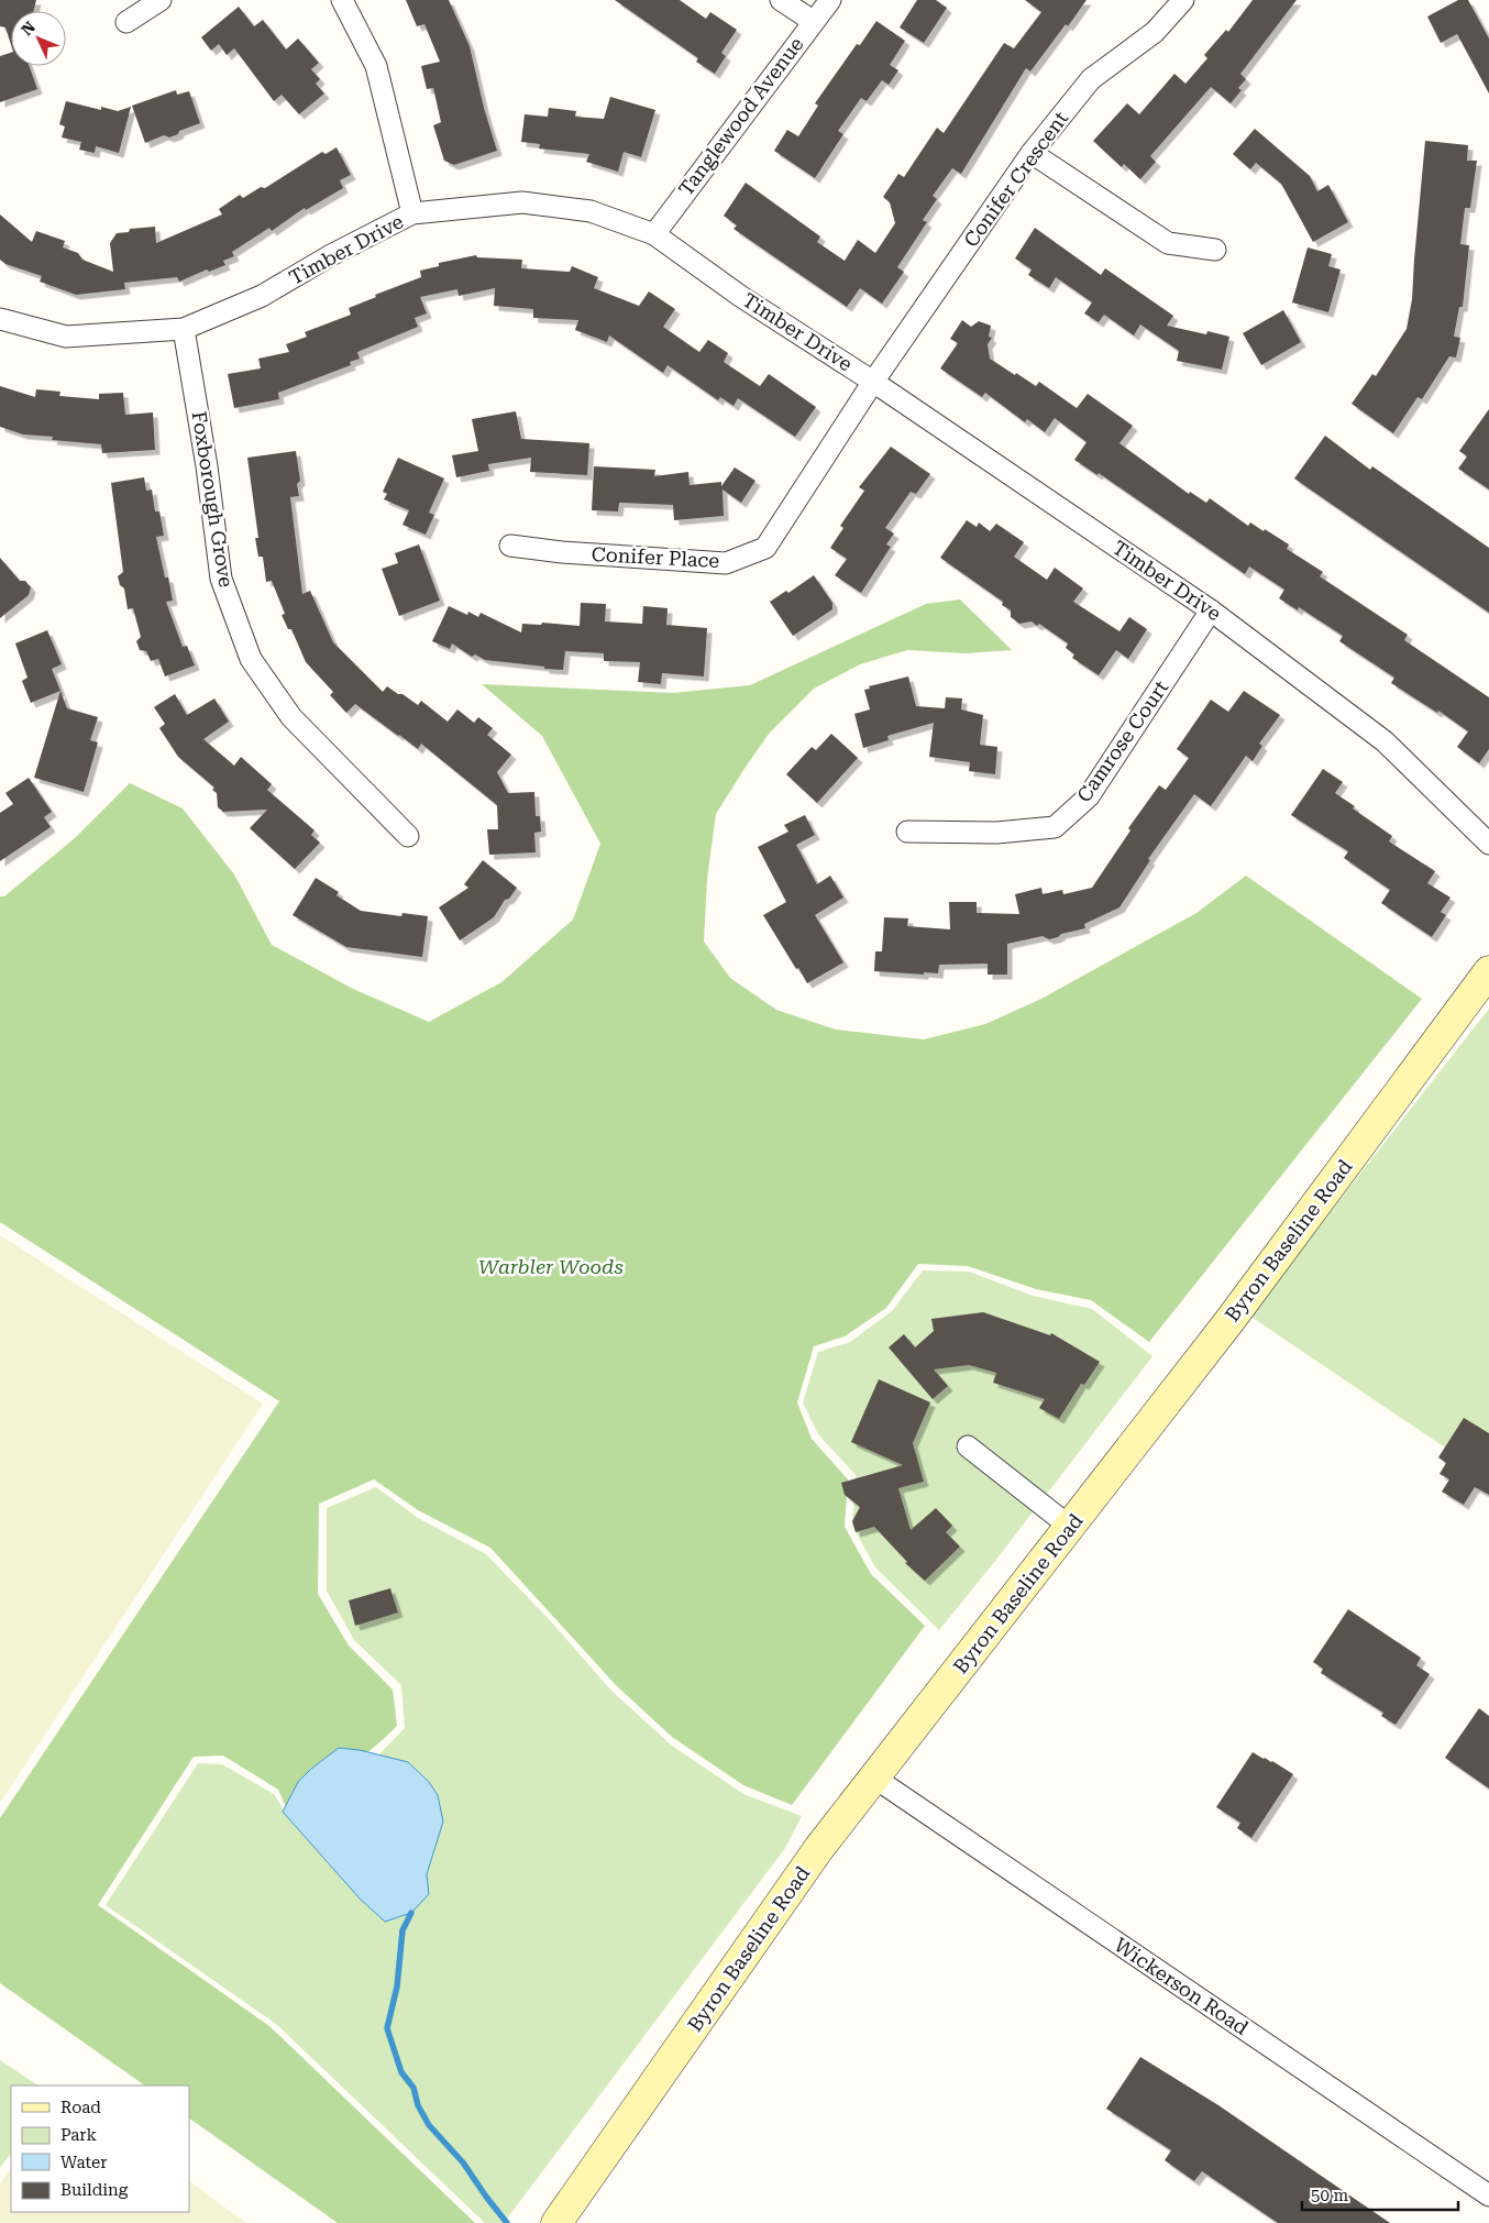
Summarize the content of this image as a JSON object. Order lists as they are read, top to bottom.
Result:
{
  "streets": {
    "main road": ["Byron Baseline Road"],
    "street": [
      "Tanglewood Avenue",
      "Conifer Crescent",
      "Timber Drive",
      "Foxborough Grove",
      "Conifer Place",
      "Camrose Court",
      "Wickerson Road"
    ]
  },
  "crossings": [
    ["Tanglewood Avenue", "Timber Drive"],
    ["Conifer Crescent", "Timber Drive"],
    ["Conifer Crescent", "Conifer Place"],
    ["Timber Drive", "Foxborough Grove"],
    ["Timber Drive", "Conifer Place"],
    ["Timber Drive", "Camrose Court"],
    ["Byron Baseline Road", "Wickerson Road"]
  ],
  "parks": ["Warbler Woods"],
  "legend": [
    "Road",
    "Park",
    "Water",
    "Building"
  ],
  "scale_bar": "50 m",
  "north": "top left"
}
